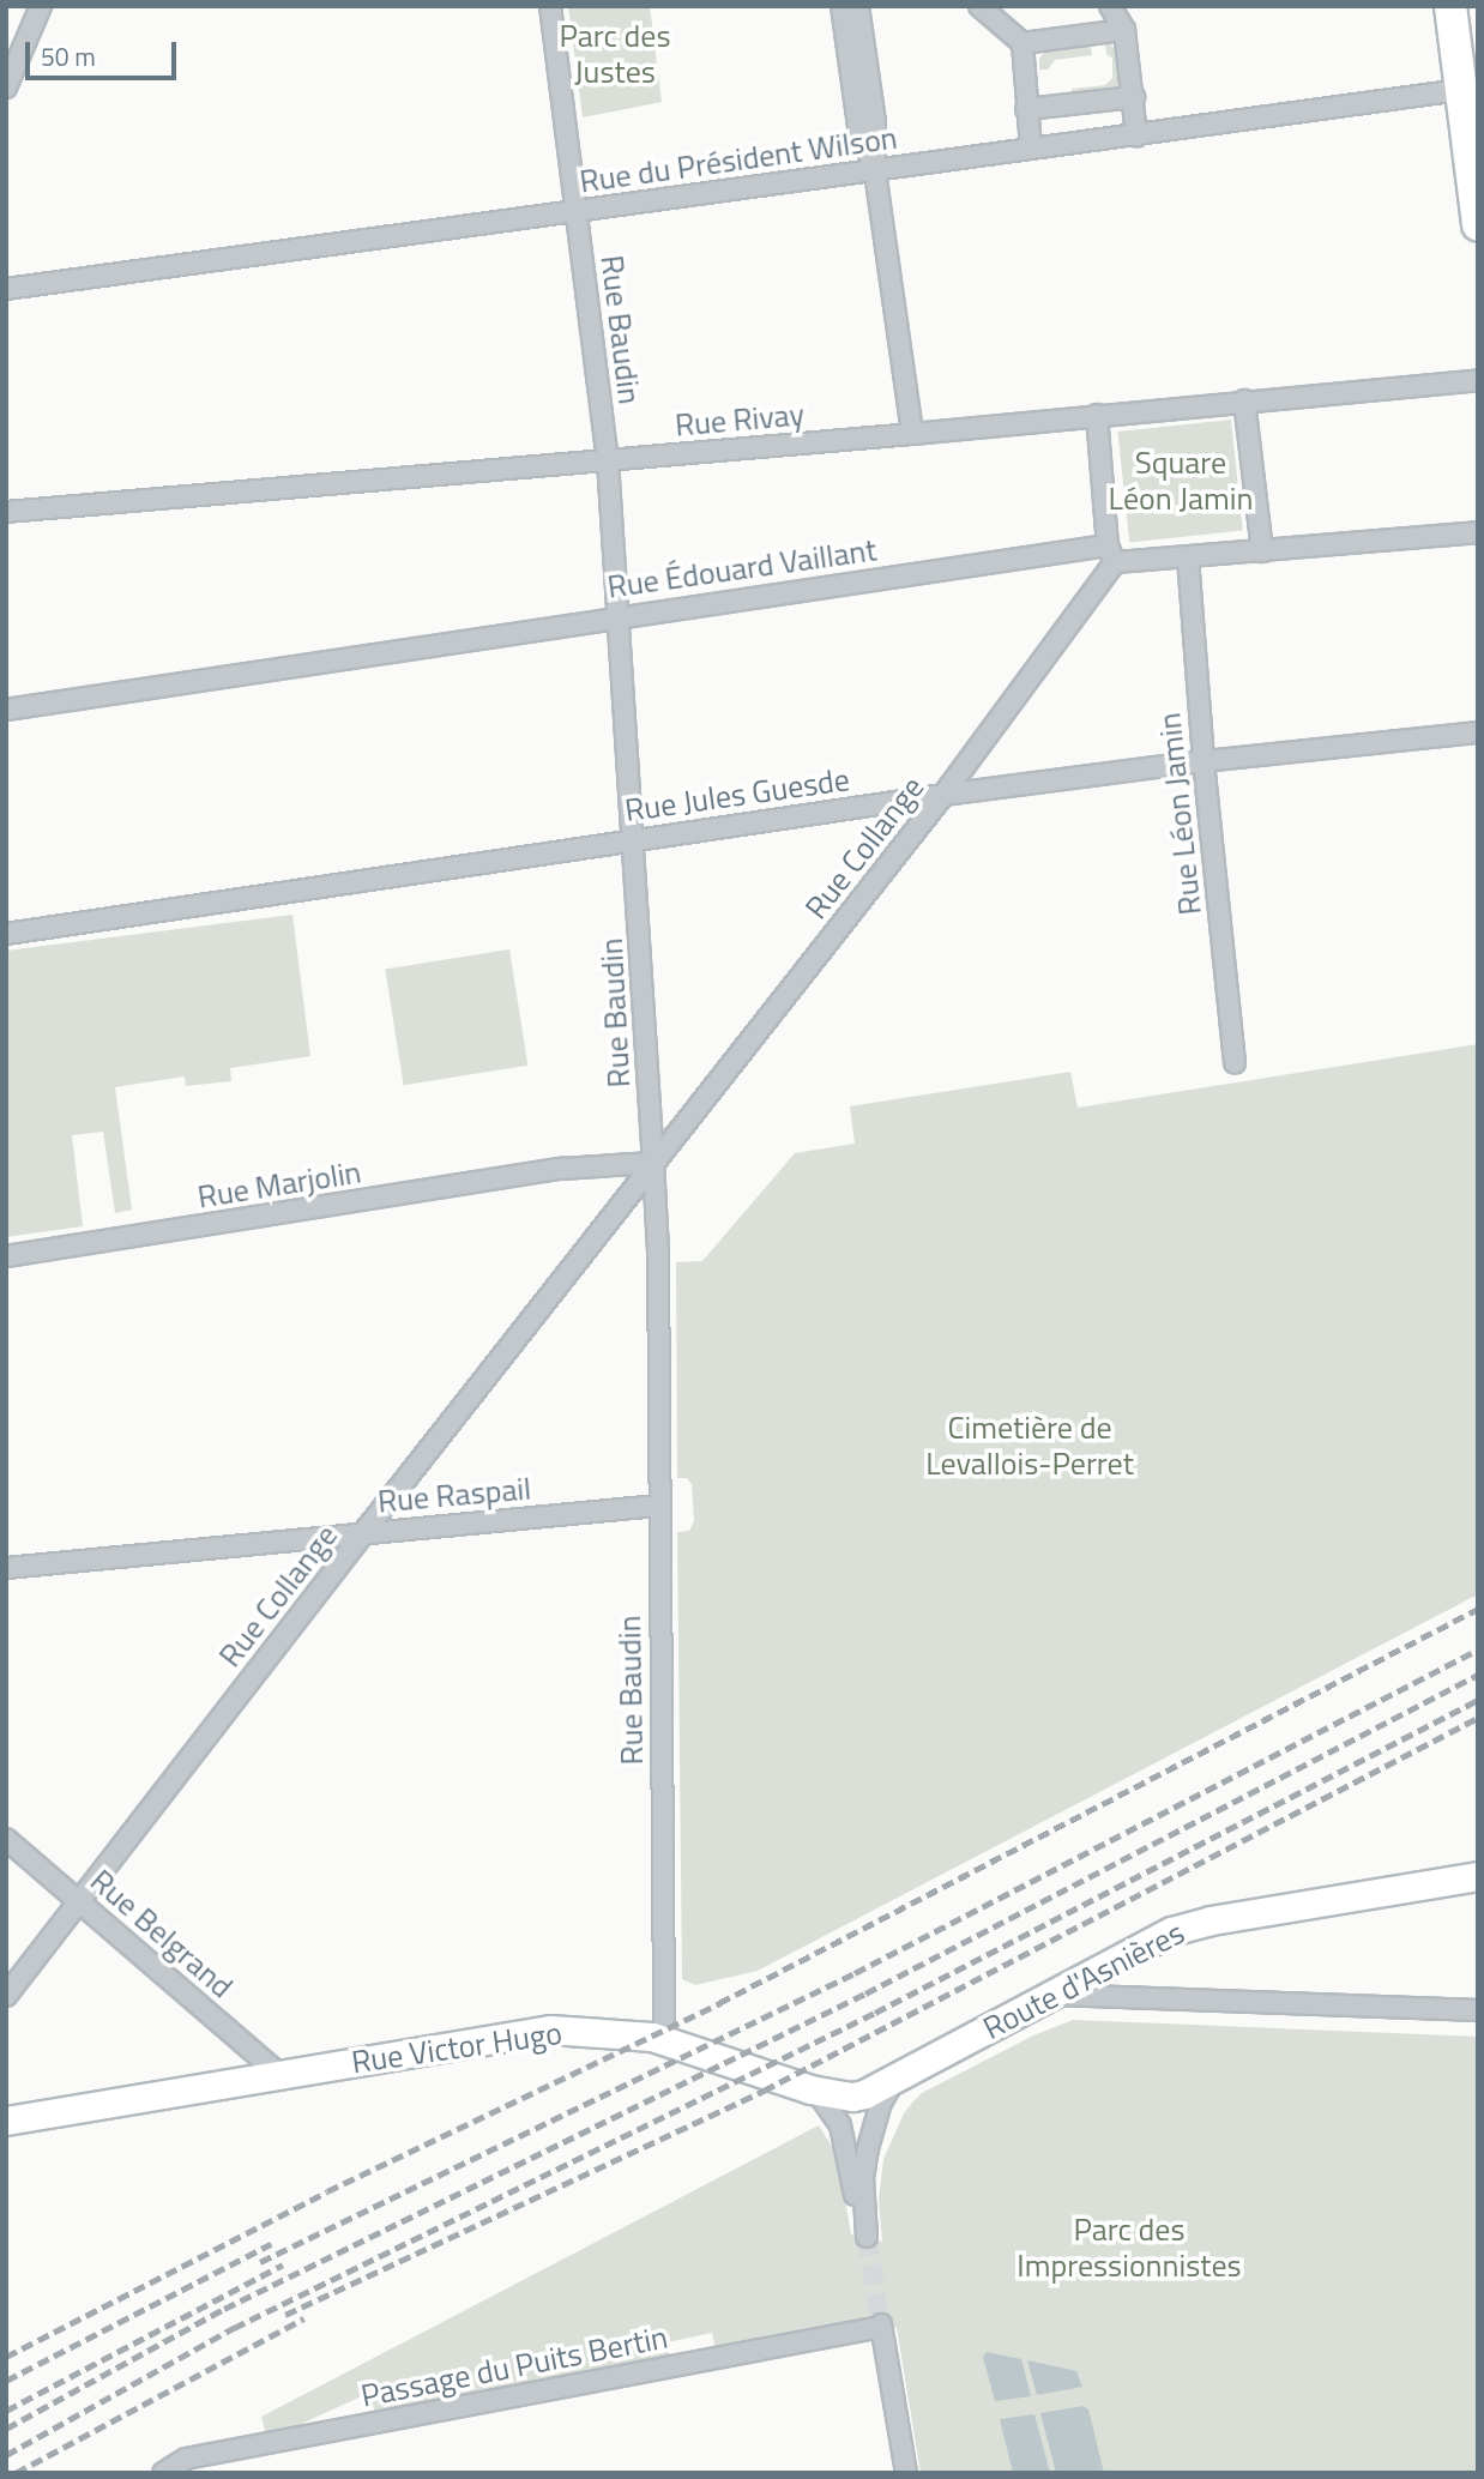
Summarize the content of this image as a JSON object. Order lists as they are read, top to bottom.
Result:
{
  "streets": {
    "main road": ["Route d'Asnières", "Rue Victor Hugo"],
    "street": [
      "Rue du Président Wilson",
      "Rue Baudin",
      "Rue Rivay",
      "Rue Édouard Vaillant",
      "Rue Jules Guesde",
      "Rue Léon Jamin",
      "Rue Collange",
      "Rue Marjolin",
      "Rue Raspail",
      "Rue Belgrand",
      "Passage du Puits Bertin"
    ]
  },
  "crossings": [
    ["Rue du Président Wilson", "Rue Baudin"],
    ["Rue Baudin", "Rue Rivay"],
    ["Rue Baudin", "Rue Édouard Vaillant"],
    ["Rue Baudin", "Rue Jules Guesde"],
    ["Rue Baudin", "Rue Collange"],
    ["Rue Baudin", "Rue Marjolin"],
    ["Rue Baudin", "Rue Raspail"],
    ["Rue Édouard Vaillant", "Rue Léon Jamin"],
    ["Rue Édouard Vaillant", "Rue Collange"],
    ["Rue Jules Guesde", "Rue Léon Jamin"],
    ["Rue Jules Guesde", "Rue Collange"],
    ["Rue Collange", "Rue Marjolin"],
    ["Rue Collange", "Rue Raspail"],
    ["Rue Collange", "Rue Belgrand"],
    ["Rue Belgrand", "Rue Victor Hugo"]
  ],
  "parks": [
    "Parc des Justes",
    "Square Léon Jamin",
    "Cimetière de Levallois-Perret",
    "Parc des Impressionnistes"
  ],
  "scale_bar": "50 m"
}
